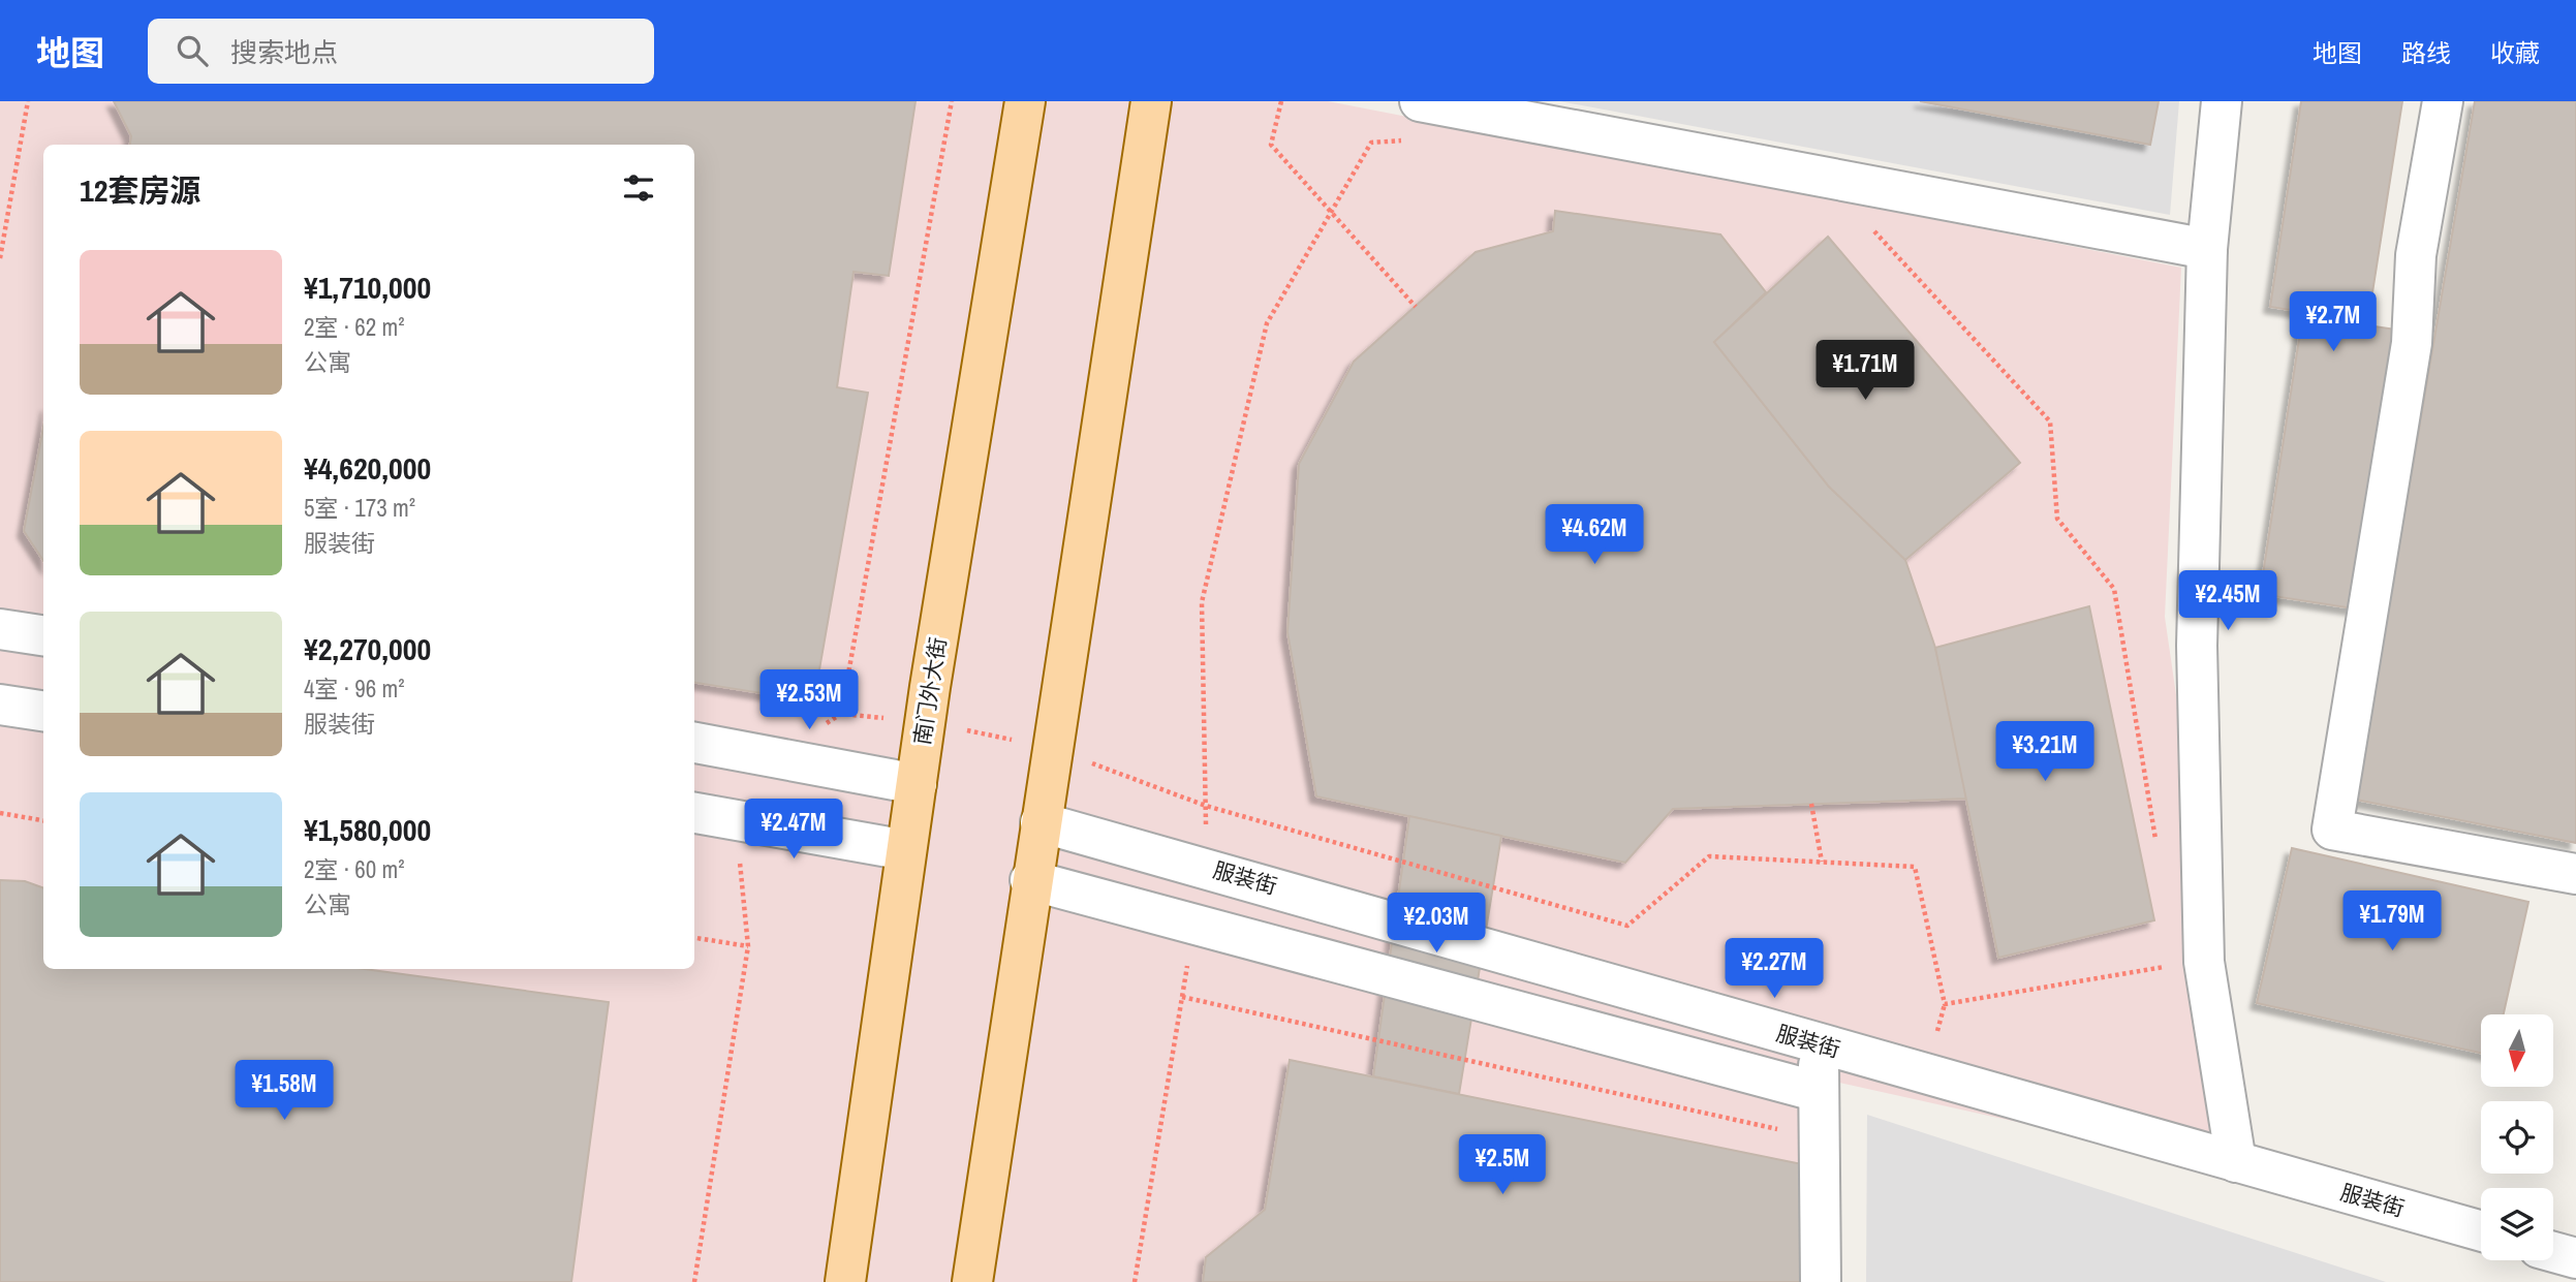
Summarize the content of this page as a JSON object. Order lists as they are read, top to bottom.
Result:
{
  "streets": {
    "main road": ["南门外大街"],
    "street": ["服装街"]
  },
  "north": "bottom",
  "page": {
    "header": "地图",
    "search": "搜索地点",
    "nav": ["地图", "路线", "收藏"],
    "heading": "12套房源",
    "list": [
      {
        "name": "¥1,710,000",
        "note": "2室 · 62 m² · 公寓"
      },
      {
        "name": "¥4,620,000",
        "note": "5室 · 173 m² · 服装街"
      },
      {
        "name": "¥2,270,000",
        "note": "4室 · 96 m² · 服装街"
      },
      {
        "name": "¥1,580,000",
        "note": "2室 · 60 m² · 公寓"
      }
    ],
    "price": [
      "¥2.7M",
      "¥1.71M",
      "¥4.62M",
      "¥2.45M",
      "¥2.53M",
      "¥3.21M",
      "¥2.47M",
      "¥1.79M",
      "¥2.03M",
      "¥2.27M",
      "¥1.58M",
      "¥2.5M"
    ]
  }
}
